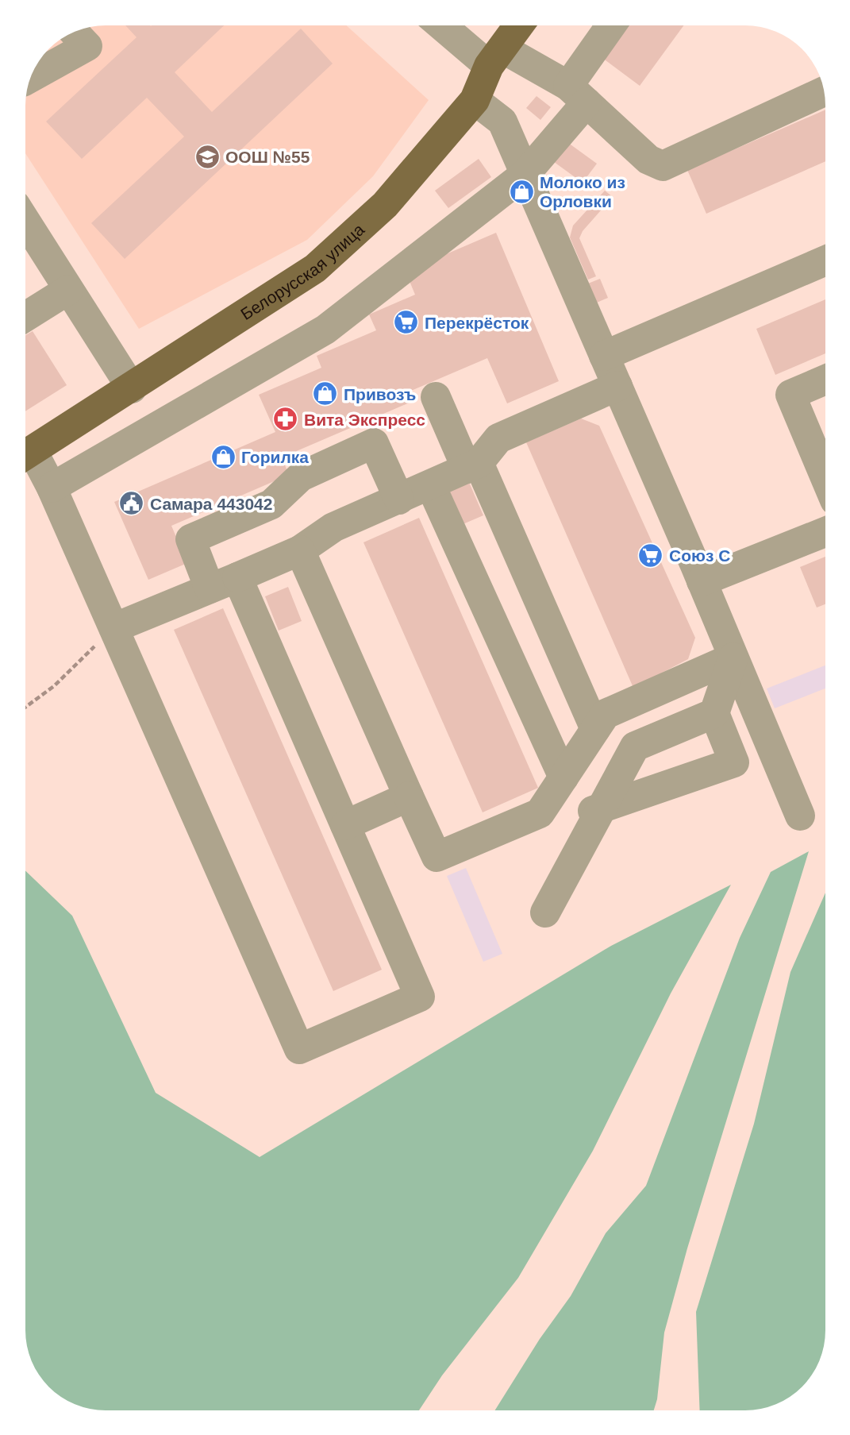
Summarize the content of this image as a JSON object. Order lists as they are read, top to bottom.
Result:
{
  "streets": {
    "main road": ["Белорусская улица"]
  },
  "places": {
    "school or university": ["ООШ №55"],
    "shop": ["Молоко из Орловки", "Привозъ", "Горилка"],
    "supermarket": ["Перекрёсток", "Союз С"],
    "pharmacy": ["Вита Экспресс"],
    "public building": ["Самара 443042"]
  }
}
